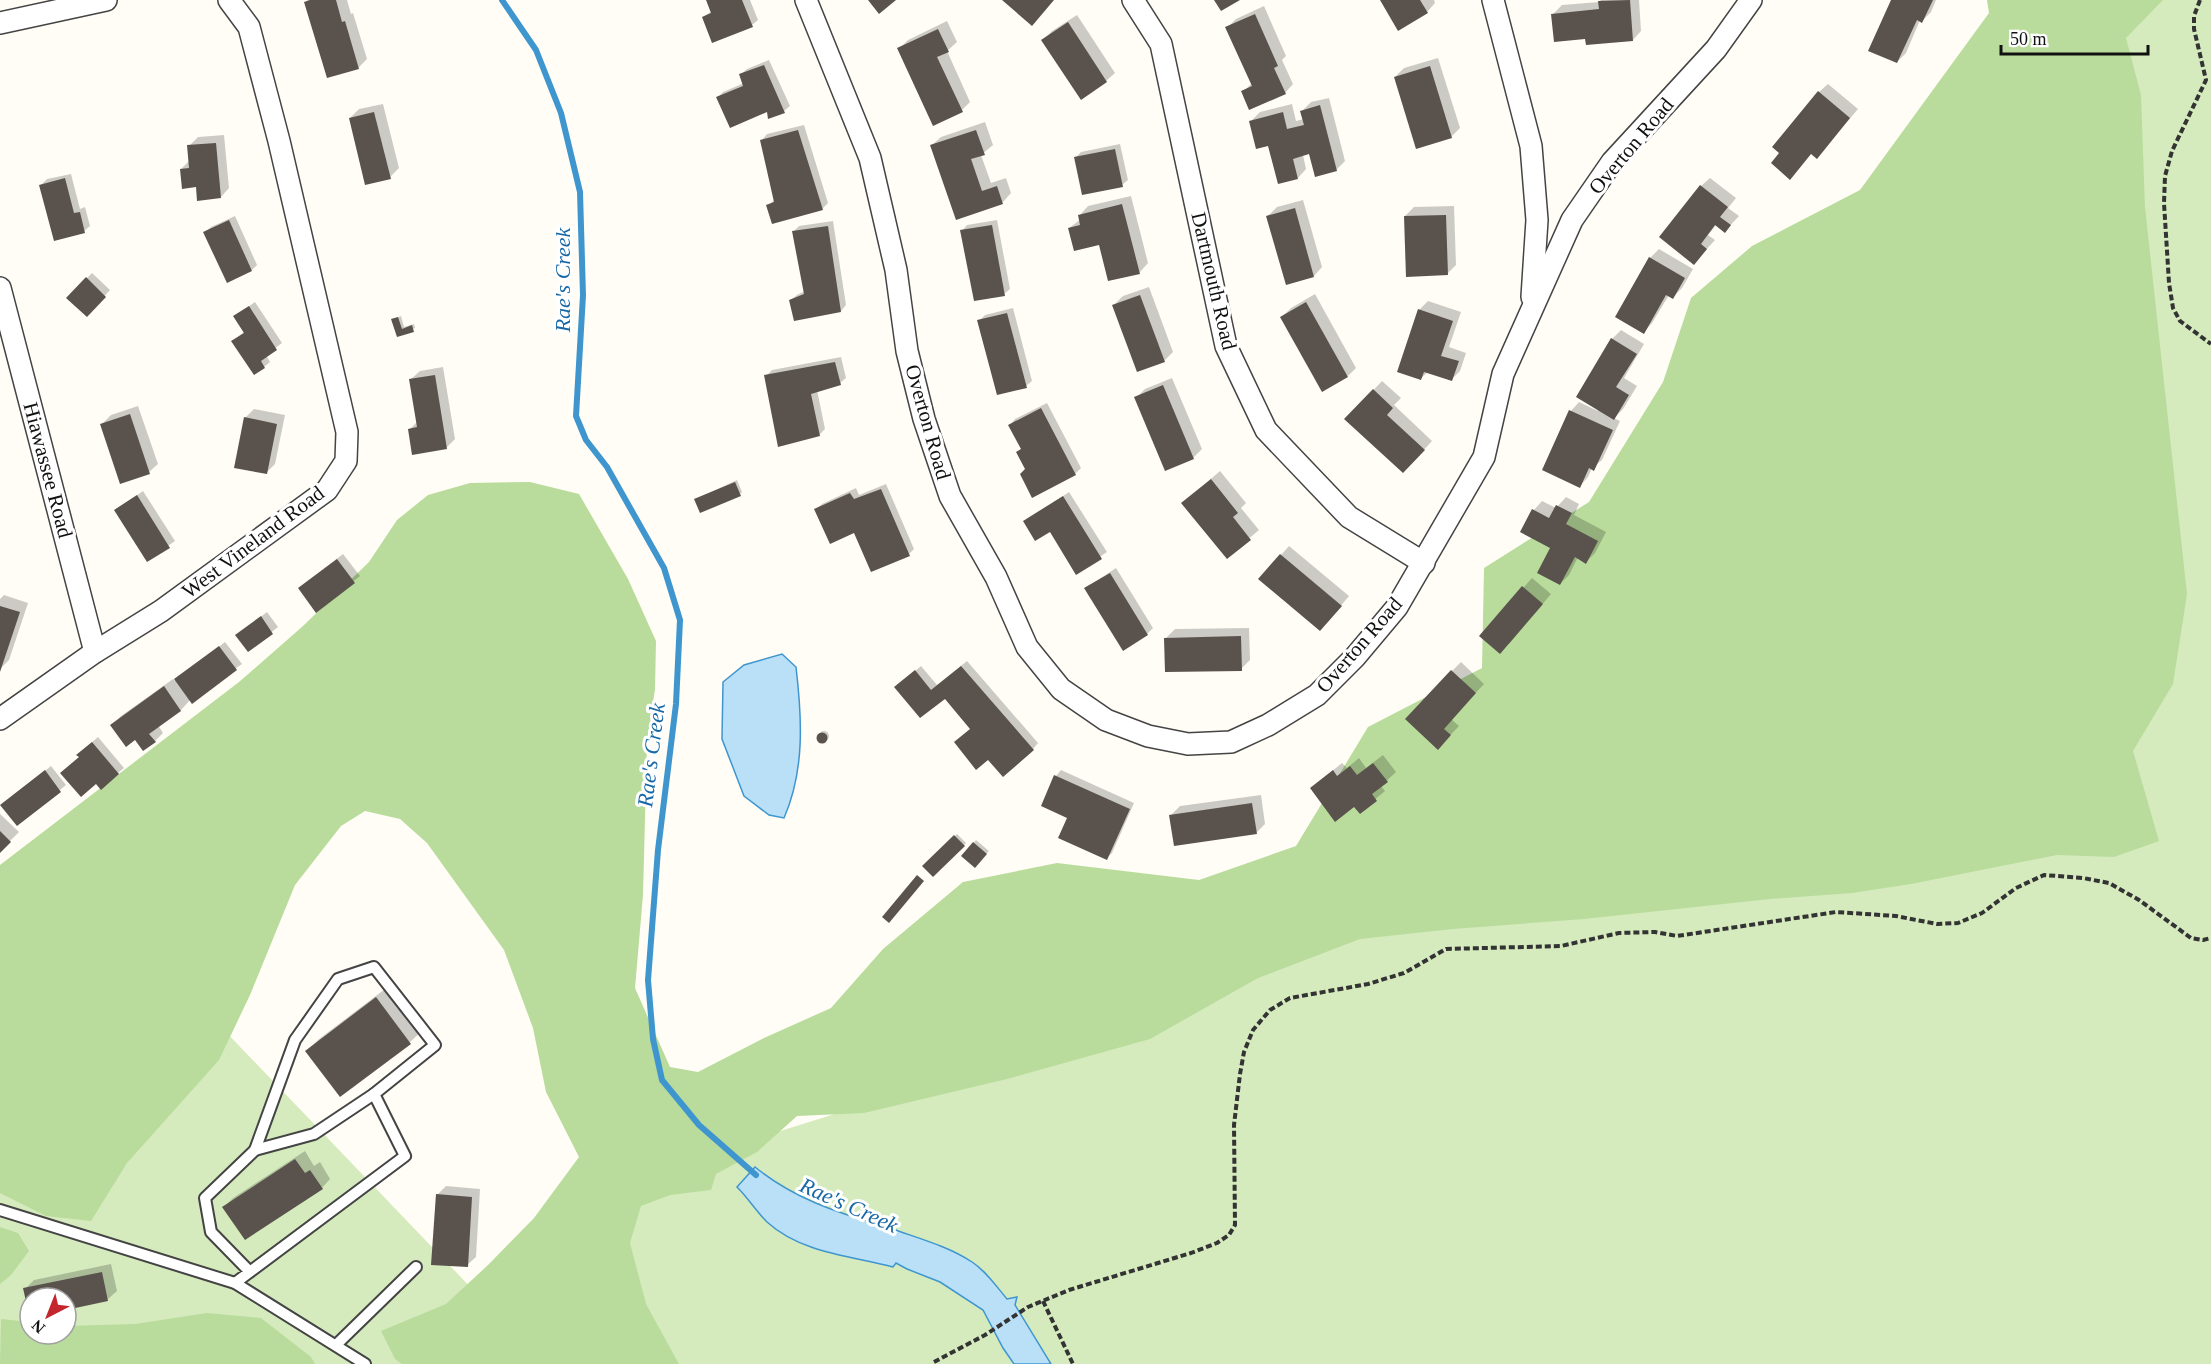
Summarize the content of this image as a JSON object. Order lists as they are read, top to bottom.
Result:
{
  "streets": {
    "street": [
      "Overton Road",
      "Dartmouth Road",
      "Hiawassee Road",
      "West Vineland Road"
    ]
  },
  "crossings": [
    ["Overton Road", "Dartmouth Road"],
    ["Hiawassee Road", "West Vineland Road"]
  ],
  "water": ["Rae's Creek"],
  "scale_bar": "50 m",
  "north": "bottom left"
}
